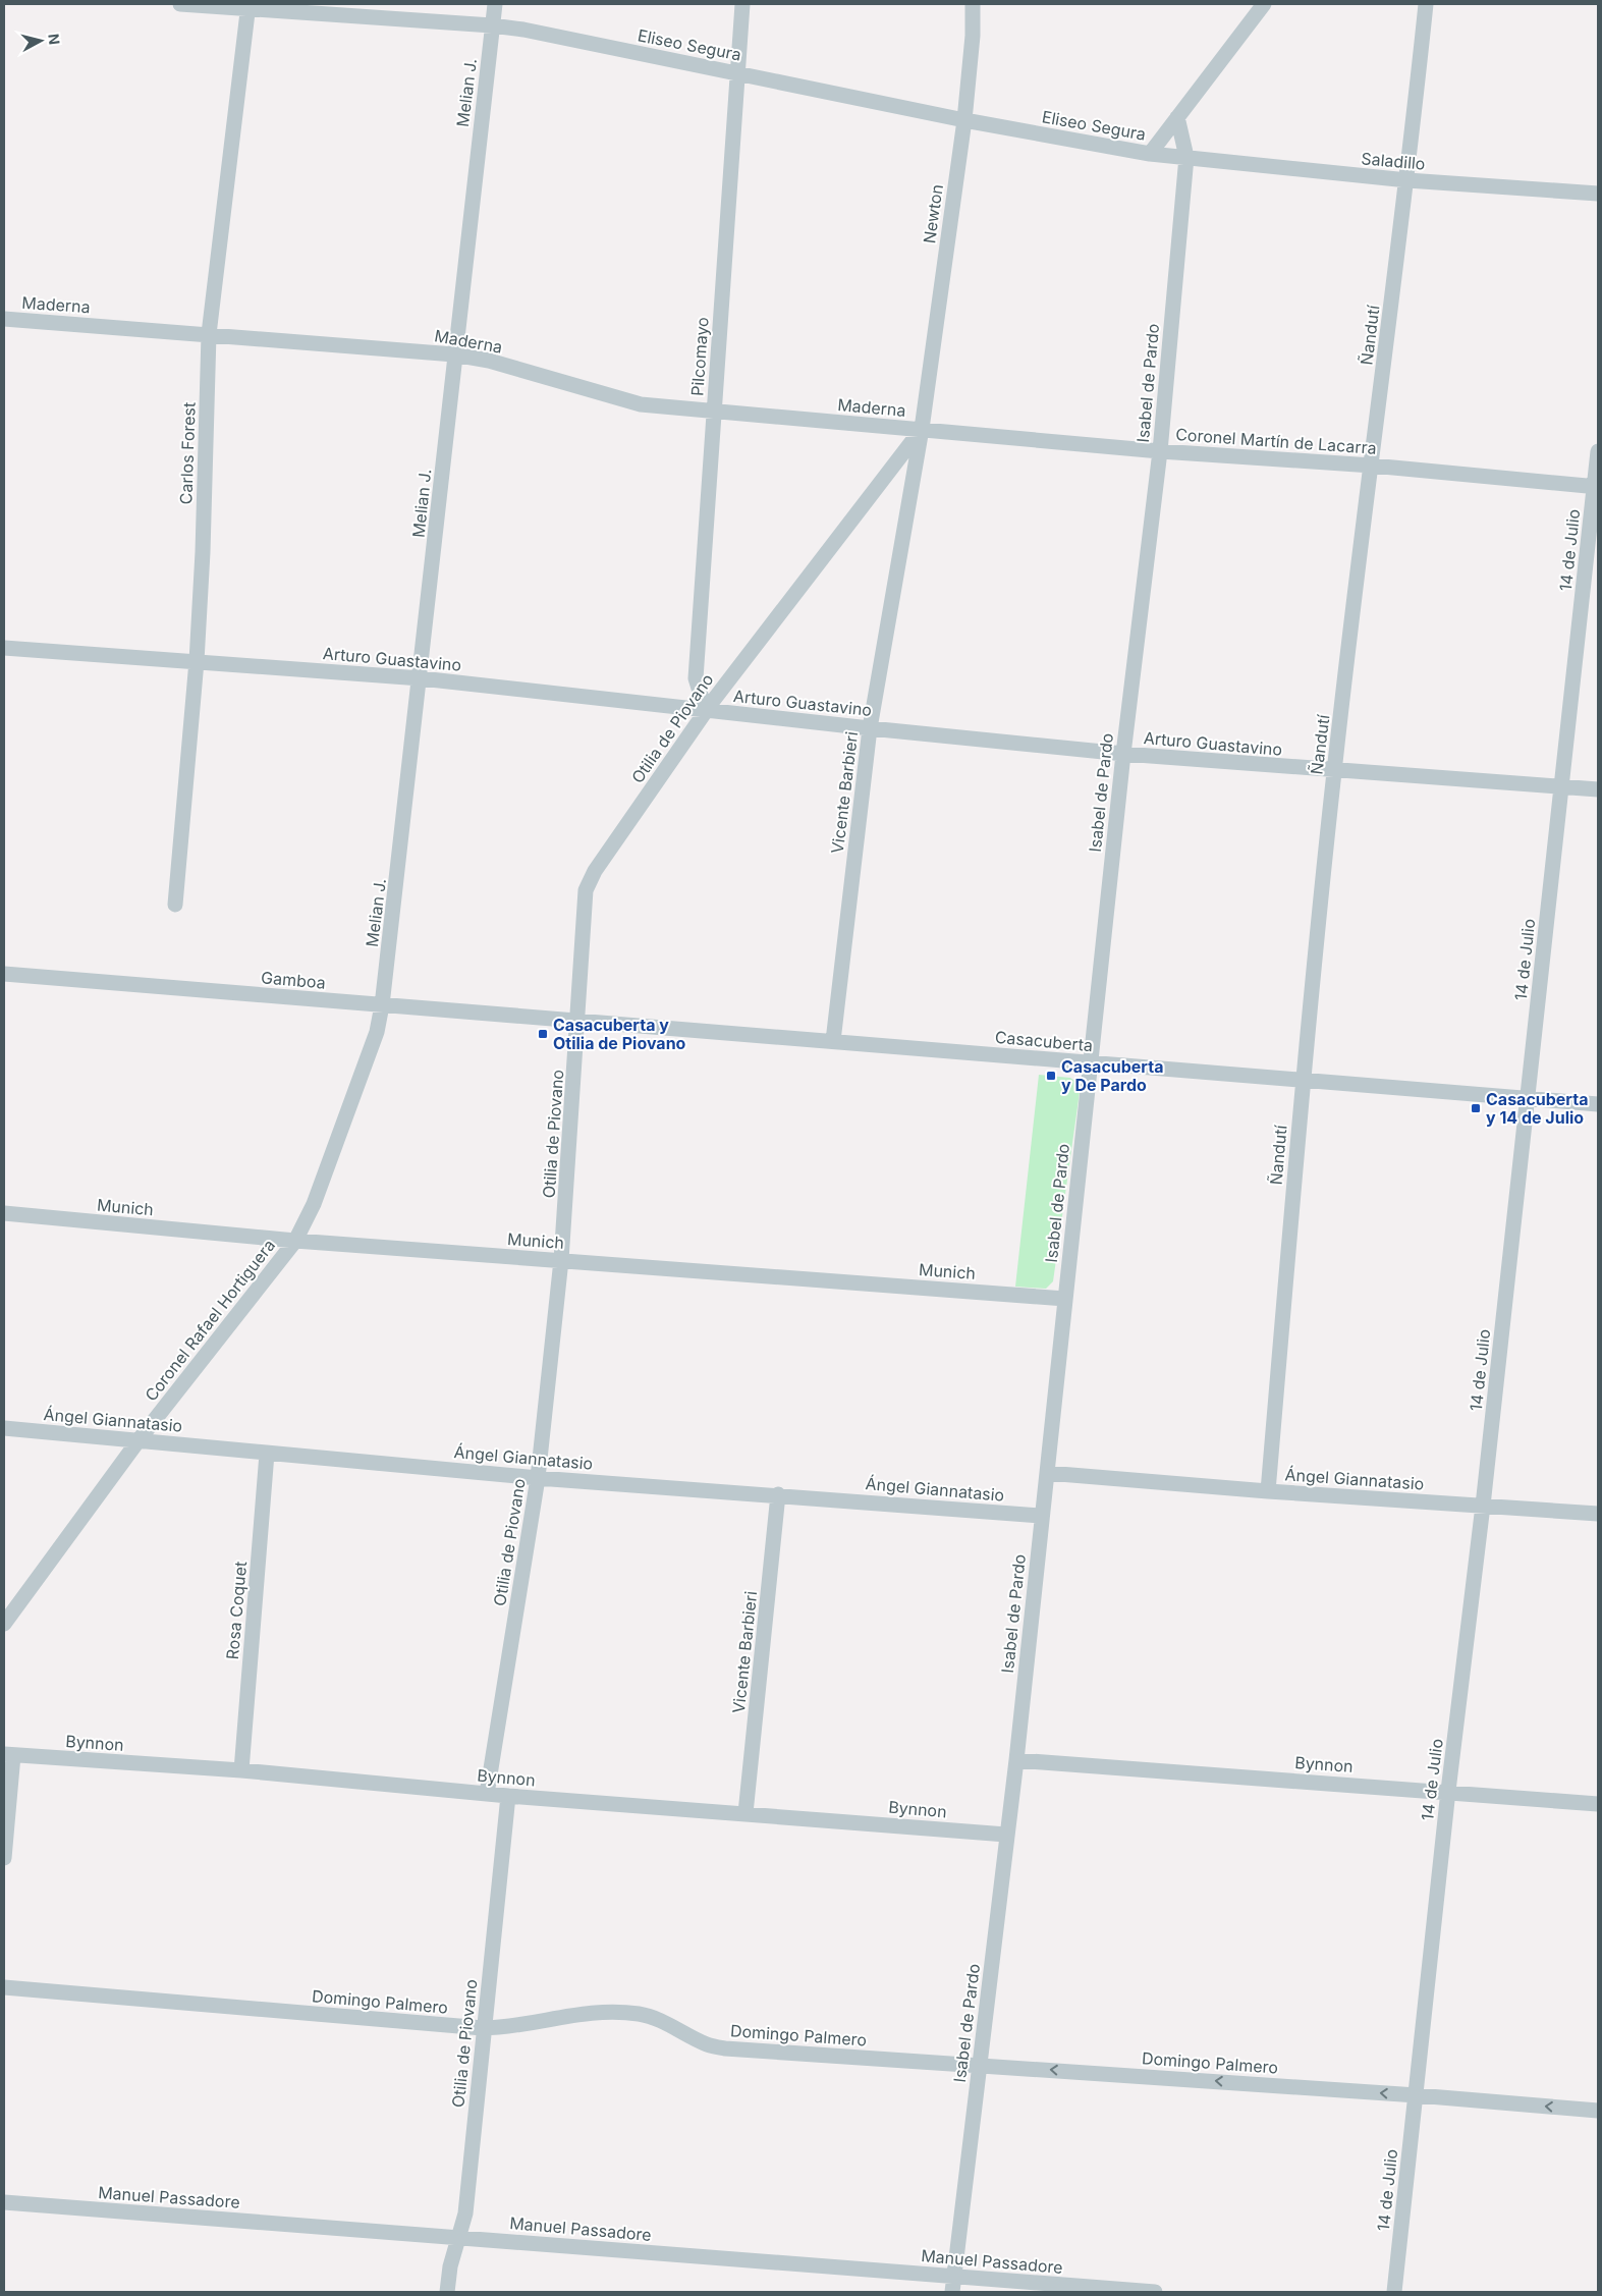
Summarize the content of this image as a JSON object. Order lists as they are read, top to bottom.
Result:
{
  "streets": {
    "street": [
      "Eliseo Segura",
      "Melian J.",
      "Saladillo",
      "Newton",
      "Maderna",
      "Ñandutí",
      "Pilcomayo",
      "Isabel de Pardo",
      "Coronel Martín de Lacarra",
      "Carlos Forest",
      "14 de Julio",
      "Arturo Guastavino",
      "Otilia de Piovano",
      "Vicente Barbieri",
      "Gamboa",
      "Casacuberta",
      "Munich",
      "Coronel Rafael Hortiguera",
      "Ángel Giannatasio",
      "Rosa Coquet",
      "Bynnon",
      "Domingo Palmero",
      "Manuel Passadore"
    ]
  },
  "crossings": [
    ["Eliseo Segura", "Melian J."],
    ["Eliseo Segura", "Saladillo"],
    ["Eliseo Segura", "Newton"],
    ["Eliseo Segura", "Pilcomayo"],
    ["Eliseo Segura", "Isabel de Pardo"],
    ["Eliseo Segura", "Carlos Forest"],
    ["Melian J.", "Maderna"],
    ["Melian J.", "Arturo Guastavino"],
    ["Melian J.", "Gamboa"],
    ["Melian J.", "Coronel Rafael Hortiguera"],
    ["Saladillo", "Ñandutí"],
    ["Saladillo", "Isabel de Pardo"],
    ["Newton", "Maderna"],
    ["Newton", "Coronel Martín de Lacarra"],
    ["Newton", "Otilia de Piovano"],
    ["Newton", "Vicente Barbieri"],
    ["Maderna", "Pilcomayo"],
    ["Maderna", "Coronel Martín de Lacarra"],
    ["Maderna", "Carlos Forest"],
    ["Maderna", "Otilia de Piovano"],
    ["Maderna", "Vicente Barbieri"],
    ["Ñandutí", "Coronel Martín de Lacarra"],
    ["Ñandutí", "Arturo Guastavino"],
    ["Ñandutí", "Casacuberta"],
    ["Ñandutí", "Ángel Giannatasio"],
    ["Pilcomayo", "Arturo Guastavino"],
    ["Pilcomayo", "Otilia de Piovano"],
    ["Isabel de Pardo", "Coronel Martín de Lacarra"],
    ["Isabel de Pardo", "Arturo Guastavino"],
    ["Isabel de Pardo", "Casacuberta"],
    ["Isabel de Pardo", "Munich"],
    ["Isabel de Pardo", "Ángel Giannatasio"],
    ["Isabel de Pardo", "Bynnon"],
    ["Isabel de Pardo", "Domingo Palmero"],
    ["Isabel de Pardo", "Manuel Passadore"],
    ["Coronel Martín de Lacarra", "14 de Julio"],
    ["Coronel Martín de Lacarra", "Otilia de Piovano"],
    ["Coronel Martín de Lacarra", "Vicente Barbieri"],
    ["Carlos Forest", "Arturo Guastavino"],
    ["14 de Julio", "Arturo Guastavino"],
    ["14 de Julio", "Casacuberta"],
    ["14 de Julio", "Ángel Giannatasio"],
    ["14 de Julio", "Bynnon"],
    ["14 de Julio", "Domingo Palmero"],
    ["Arturo Guastavino", "Otilia de Piovano"],
    ["Arturo Guastavino", "Vicente Barbieri"],
    ["Otilia de Piovano", "Vicente Barbieri"],
    ["Otilia de Piovano", "Gamboa"],
    ["Otilia de Piovano", "Casacuberta"],
    ["Otilia de Piovano", "Munich"],
    ["Otilia de Piovano", "Ángel Giannatasio"],
    ["Otilia de Piovano", "Bynnon"],
    ["Otilia de Piovano", "Domingo Palmero"],
    ["Otilia de Piovano", "Manuel Passadore"],
    ["Vicente Barbieri", "Casacuberta"],
    ["Vicente Barbieri", "Ángel Giannatasio"],
    ["Vicente Barbieri", "Bynnon"],
    ["Gamboa", "Casacuberta"],
    ["Gamboa", "Coronel Rafael Hortiguera"],
    ["Munich", "Coronel Rafael Hortiguera"],
    ["Coronel Rafael Hortiguera", "Ángel Giannatasio"],
    ["Ángel Giannatasio", "Rosa Coquet"],
    ["Rosa Coquet", "Bynnon"]
  ],
  "one_way": ["Domingo Palmero"],
  "places": {
    "transit": ["Casacuberta y Otilia de Piovano", "Casacuberta y De Pardo", "Casacuberta y 14 de Julio"]
  },
  "north": "right"
}
